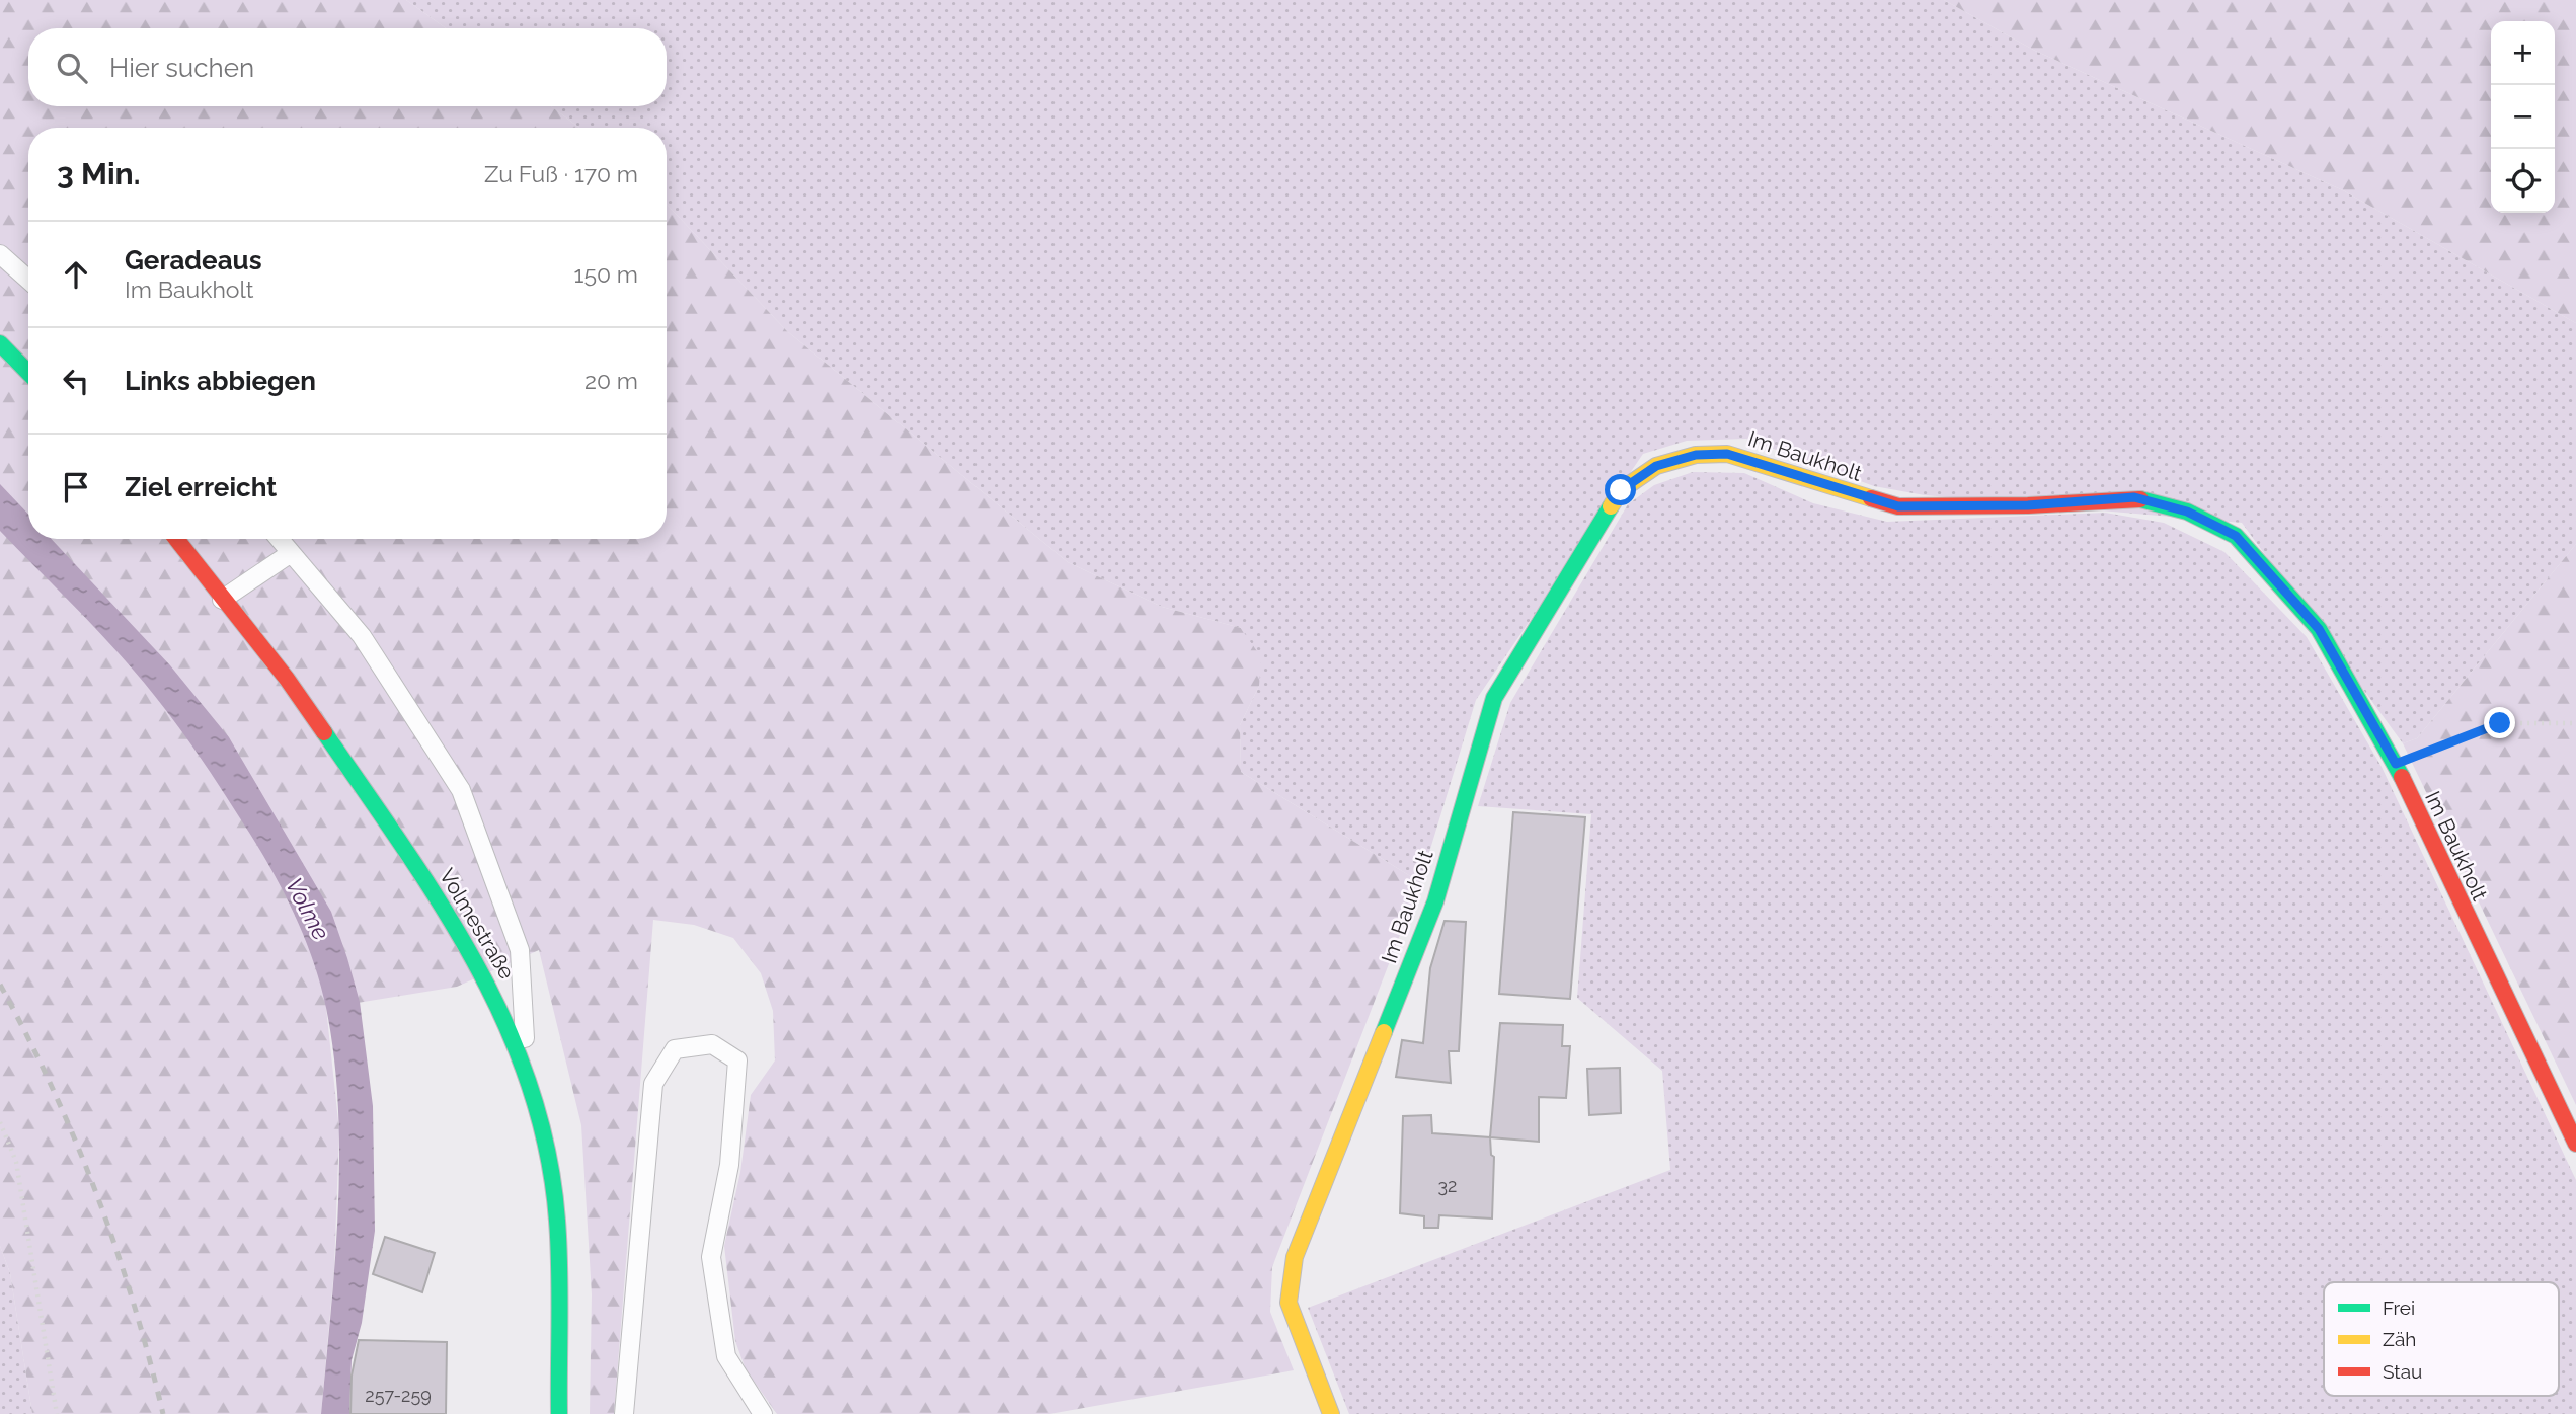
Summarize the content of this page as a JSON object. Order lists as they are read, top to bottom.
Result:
{
  "streets": {
    "street": ["Im Baukholt", "Volmestraße"]
  },
  "water": ["Volme"],
  "house_numbers": ["32", "257-259"],
  "legend": ["Frei", "Zäh", "Stau"],
  "page": {
    "map_buttons": ["+", "−"],
    "search": "Hier suchen",
    "heading": ["3 Min.", "Zu Fuß · 170 m"],
    "list": [
      ["Geradeaus", "Im Baukholt", "150 m"],
      ["Links abbiegen", "20 m"],
      "Ziel erreicht"
    ]
  }
}
